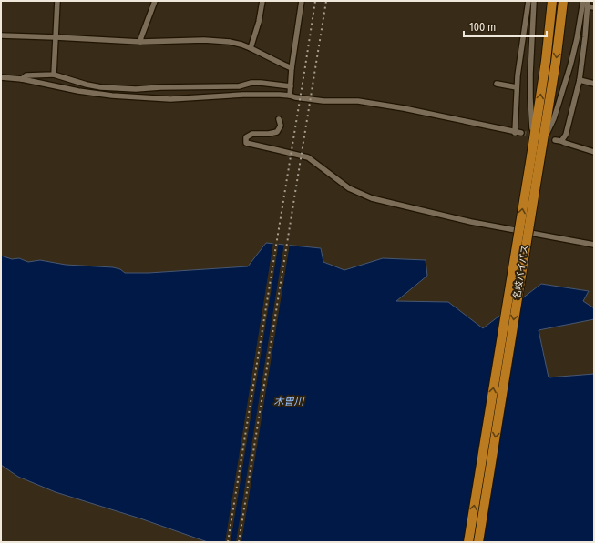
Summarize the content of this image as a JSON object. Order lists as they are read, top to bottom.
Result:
{
  "streets": {
    "highway": ["名岐バイパス"]
  },
  "water": ["木曽川"],
  "scale_bar": "100 m"
}
